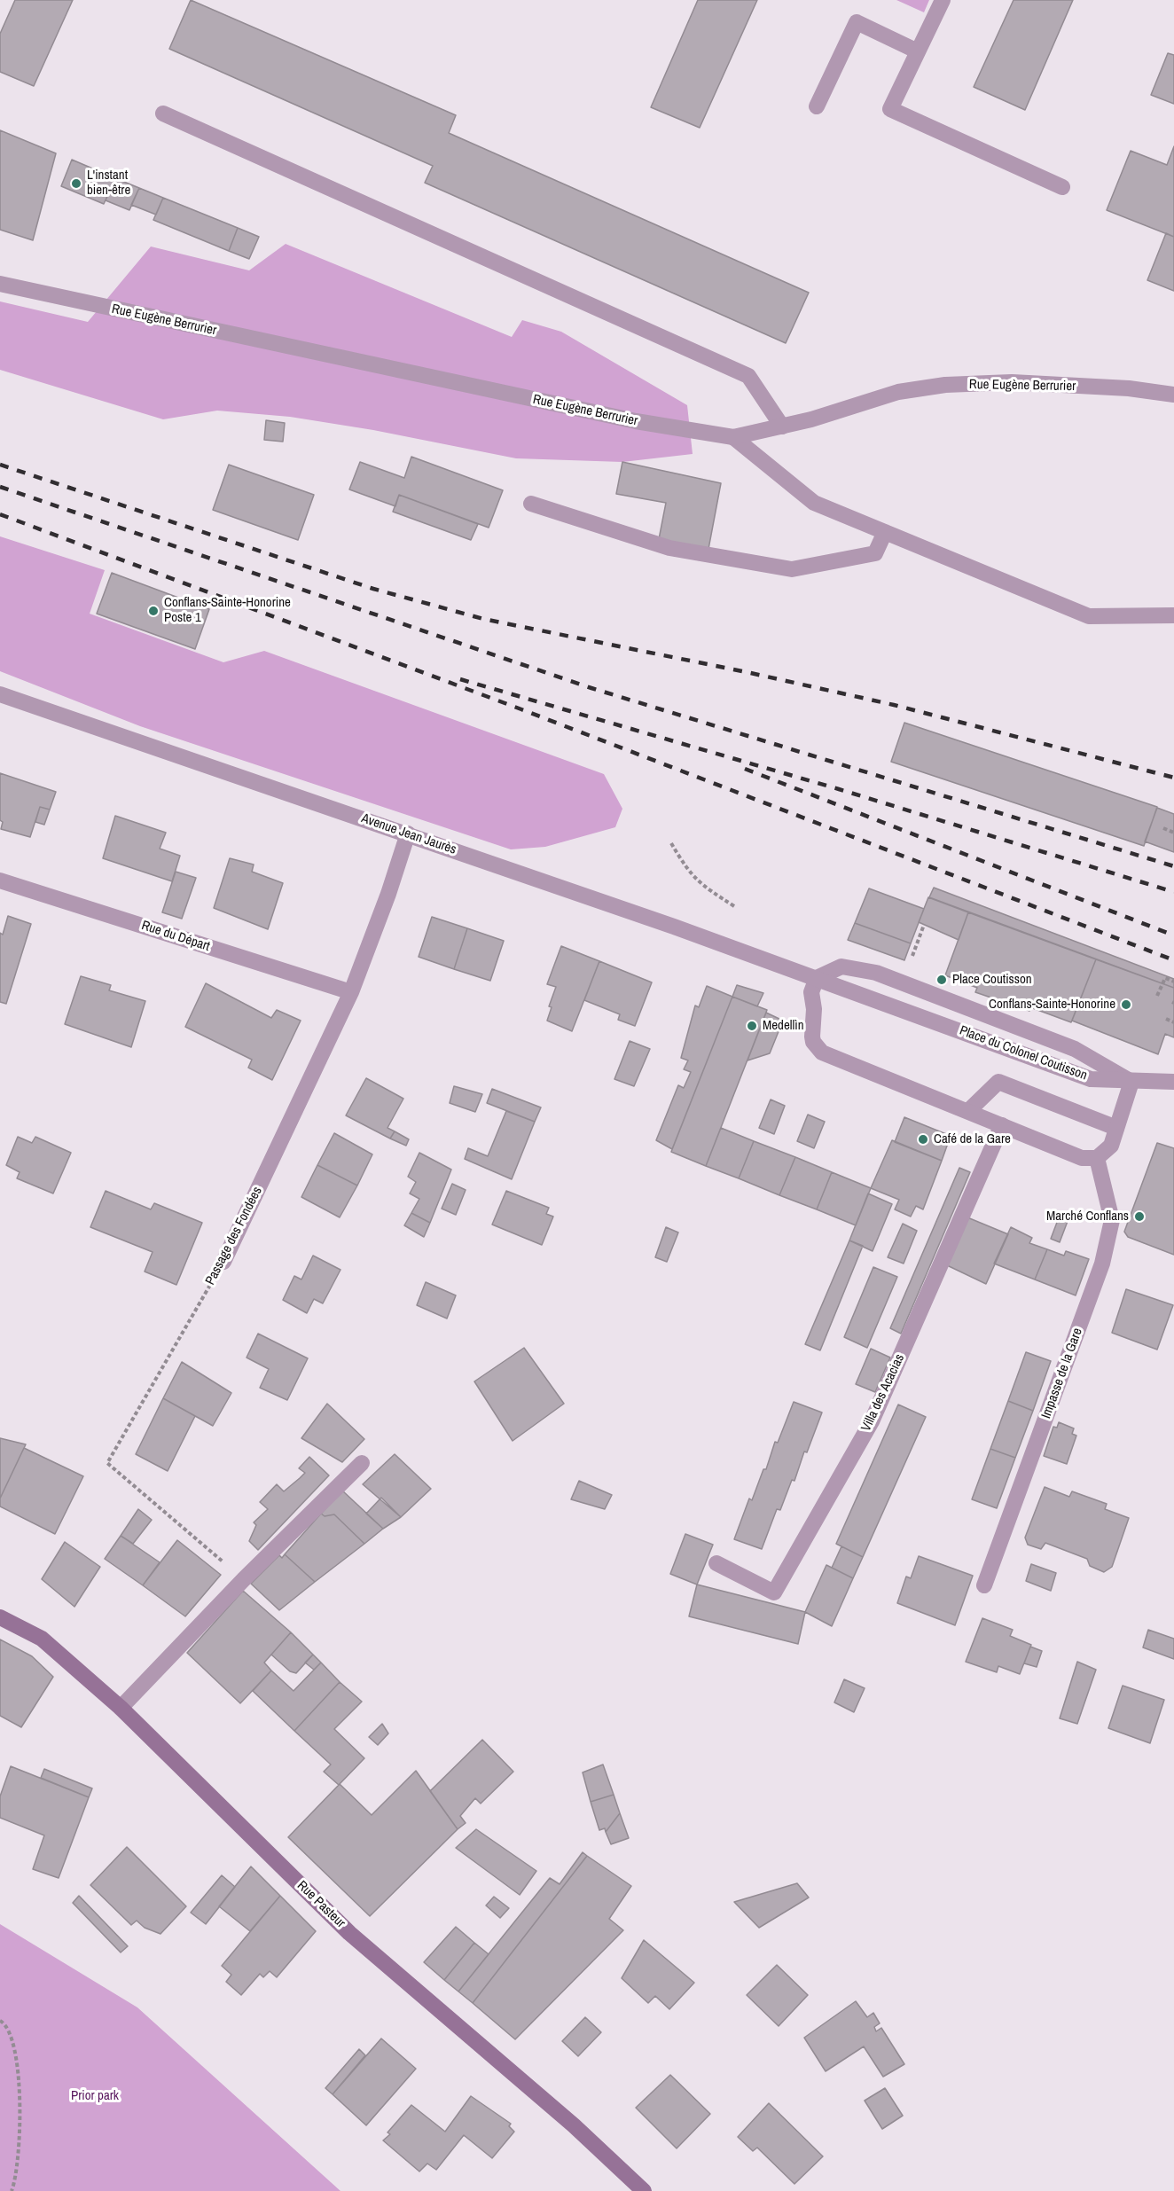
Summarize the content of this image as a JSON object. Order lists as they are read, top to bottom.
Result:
{
  "streets": {
    "main road": ["Rue Pasteur"],
    "street": [
      "Rue Eugène Berrurier",
      "Avenue Jean Jaurès",
      "Rue du Départ",
      "Place du Colonel Coutisson",
      "Passage des Fondées",
      "Impasse de la Gare",
      "Villa des Acacias"
    ]
  },
  "crossings": [
    ["Avenue Jean Jaurès", "Place du Colonel Coutisson"],
    ["Avenue Jean Jaurès", "Passage des Fondées"],
    ["Rue du Départ", "Passage des Fondées"]
  ],
  "parks": ["Prior park"],
  "places": [
    "L'instant bien-être",
    "Conflans-Sainte-Honorine Poste 1",
    "Place Coutisson",
    "Conflans-Sainte-Honorine",
    "Medellìn",
    "Café de la Gare",
    "Marché Conflans"
  ]
}
